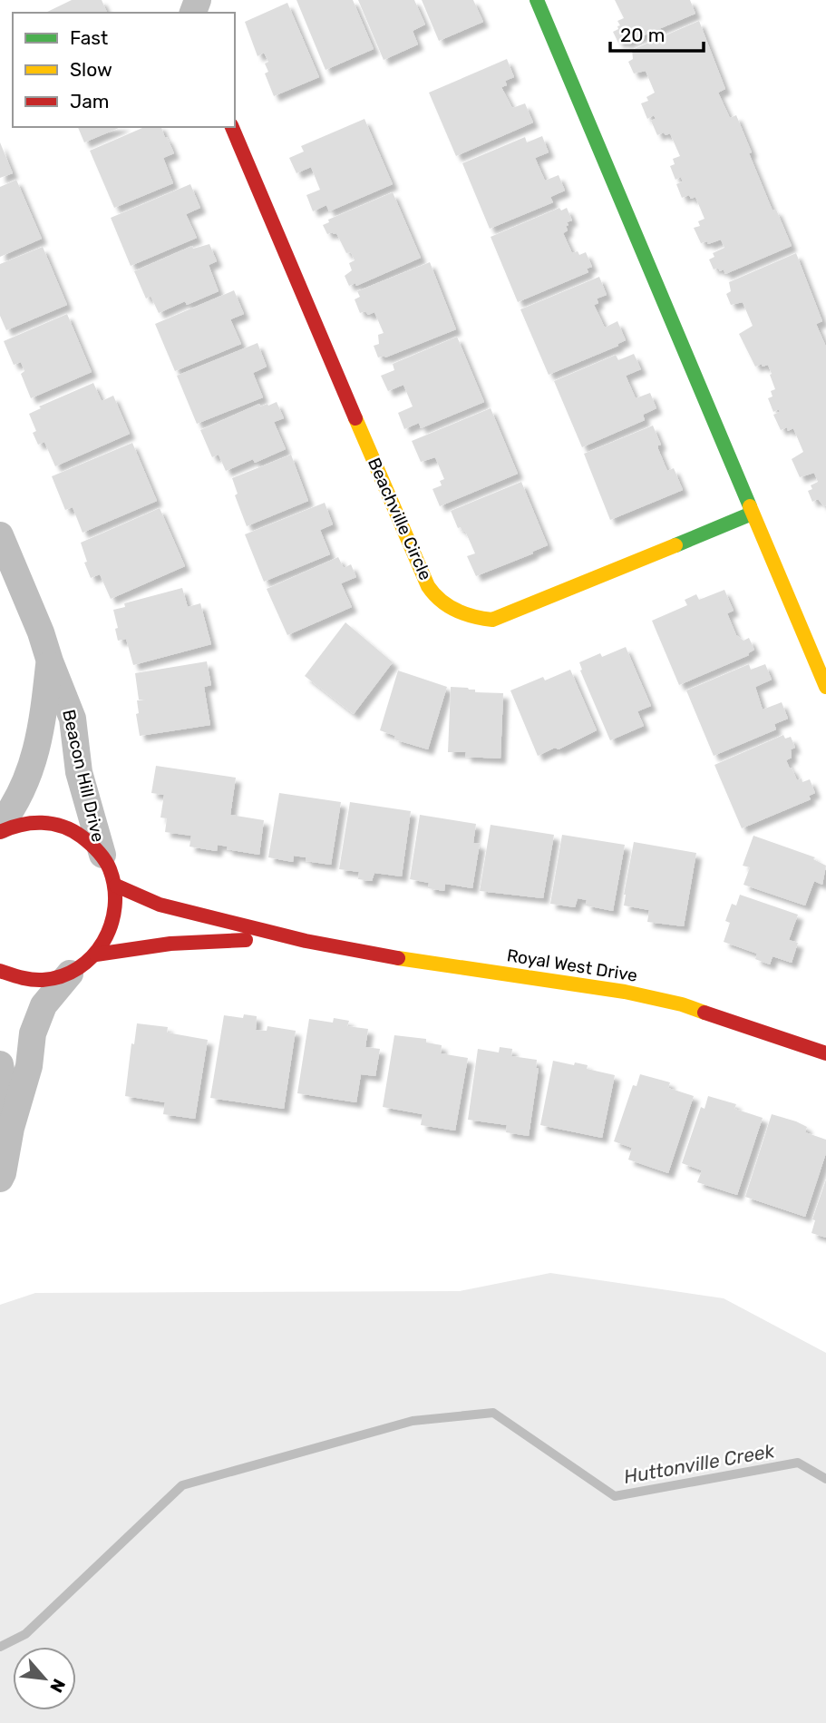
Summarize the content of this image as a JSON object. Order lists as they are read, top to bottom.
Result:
{
  "streets": {
    "street": ["Beachville Circle", "Beacon Hill Drive", "Royal West Drive"]
  },
  "water": ["Huttonville Creek"],
  "legend": ["Fast", "Slow", "Jam"],
  "scale_bar": "20 m",
  "north": "bottom right"
}
